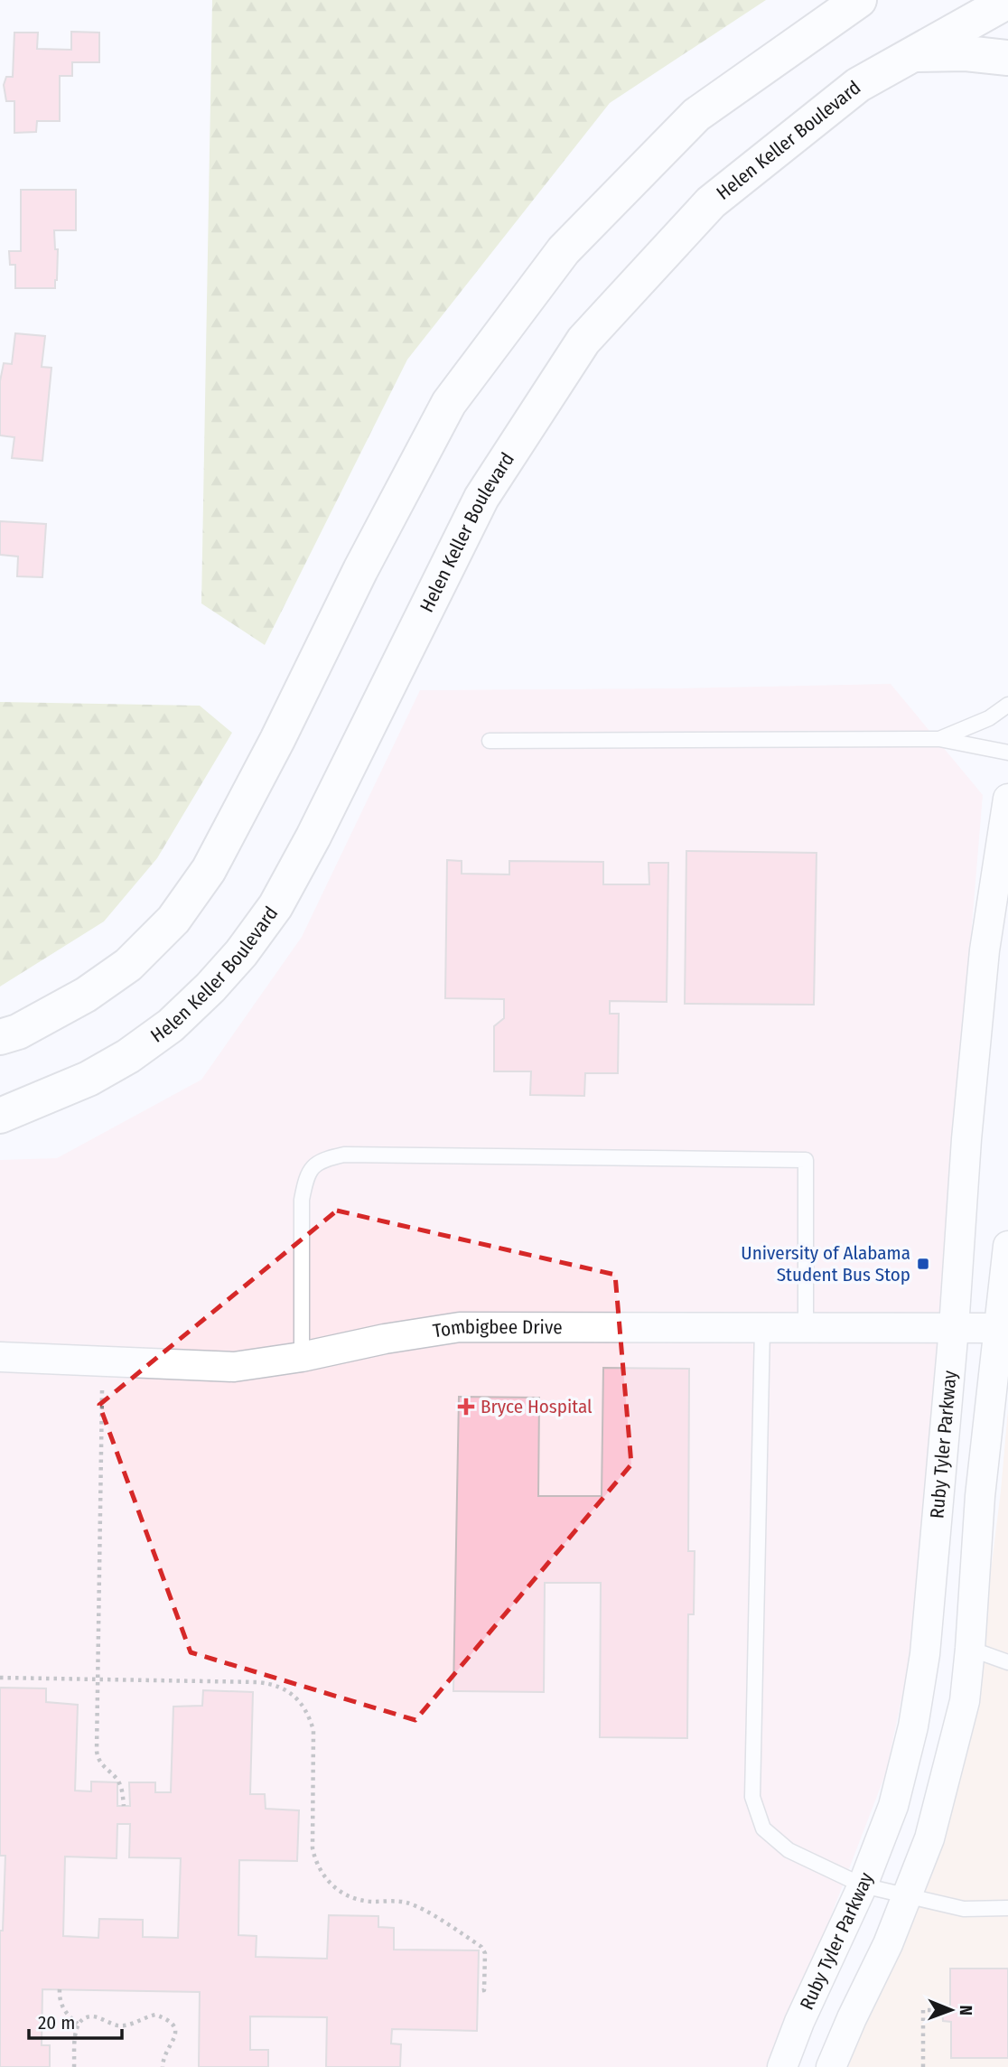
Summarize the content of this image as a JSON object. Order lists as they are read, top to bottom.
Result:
{
  "streets": {
    "street": ["Helen Keller Boulevard", "Tombigbee Drive", "Ruby Tyler Parkway"]
  },
  "crossings": [
    ["Tombigbee Drive", "Ruby Tyler Parkway"]
  ],
  "places": {
    "transit": ["University of Alabama Student Bus Stop"],
    "health": ["Bryce Hospital"]
  },
  "scale_bar": "20 m",
  "north": "right"
}
